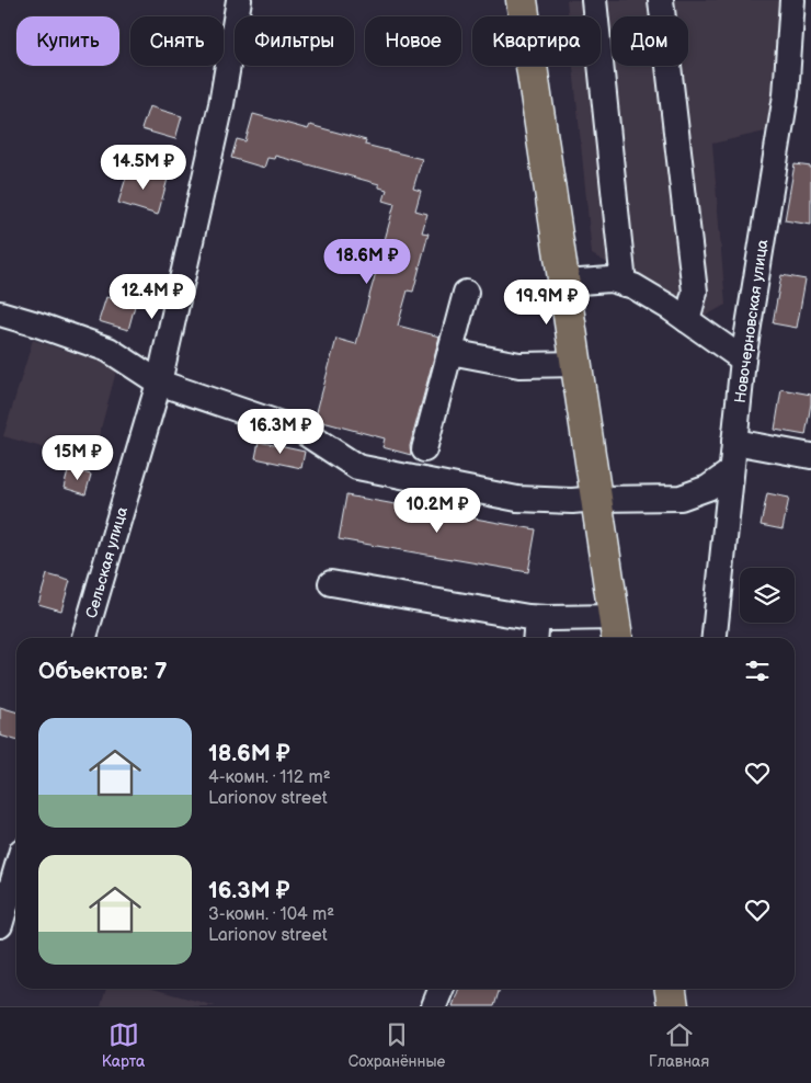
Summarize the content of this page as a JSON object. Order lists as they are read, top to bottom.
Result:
{
  "streets": {
    "street": ["Новочерновская улица", "Сельская улица"]
  },
  "page": {
    "chip": [
      "Купить",
      "Снять",
      "Фильтры",
      "Новое",
      "Квартира",
      "Дом"
    ],
    "price": [
      "14.5M ₽",
      "18.6M ₽",
      "12.4M ₽",
      "19.9M ₽",
      "16.3M ₽",
      "15M ₽",
      "10.2M ₽"
    ],
    "heading": "Объектов: 7",
    "list": [
      {
        "name": "18.6M ₽",
        "note": "4-комн. · 112 m² · Larionov street"
      },
      {
        "name": "16.3M ₽",
        "note": "3-комн. · 104 m² · Larionov street"
      }
    ],
    "tabs": ["Карта", "Сохранённые", "Главная"]
  }
}
